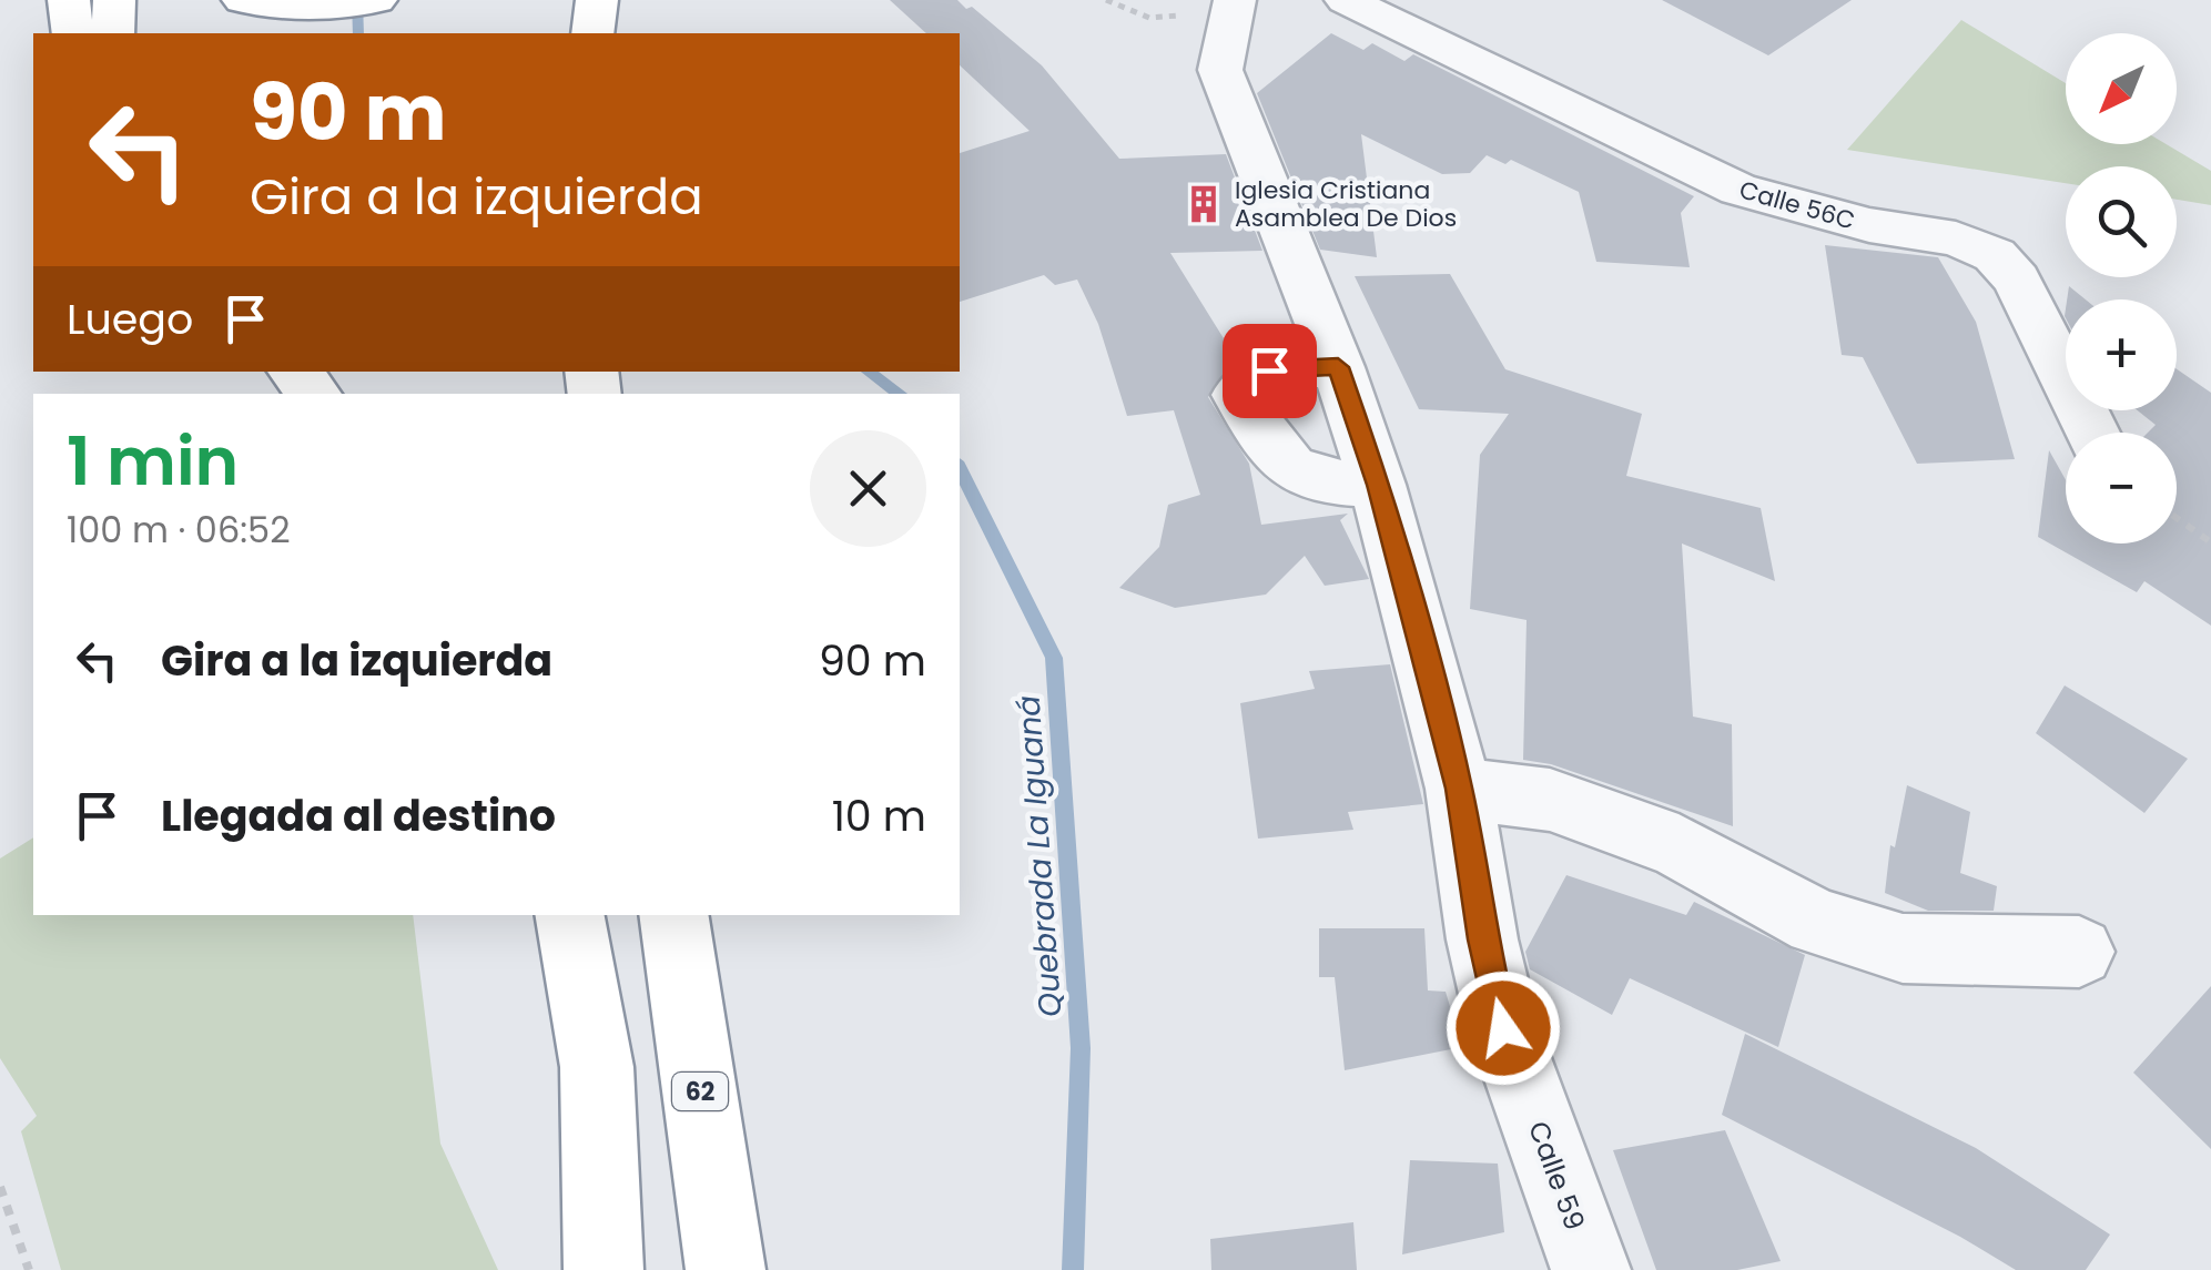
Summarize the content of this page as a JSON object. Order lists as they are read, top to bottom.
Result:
{
  "streets": {
    "highway": ["62"],
    "street": ["Calle 56C", "Calle 59"]
  },
  "water": ["Quebrada La Iguaná"],
  "places": {
    "building": ["Iglesia Cristiana Asamblea De Dios"]
  },
  "north": "bottom left",
  "page": {
    "map_buttons": ["+", "−"],
    "turn": ["90 m", "Gira a la izquierda"],
    "then": "Luego",
    "heading": ["1 min", "100 m · 06:52"],
    "list": [
      {
        "name": "Gira a la izquierda",
        "value": "90 m"
      },
      {
        "name": "Llegada al destino",
        "value": "10 m"
      }
    ]
  }
}
